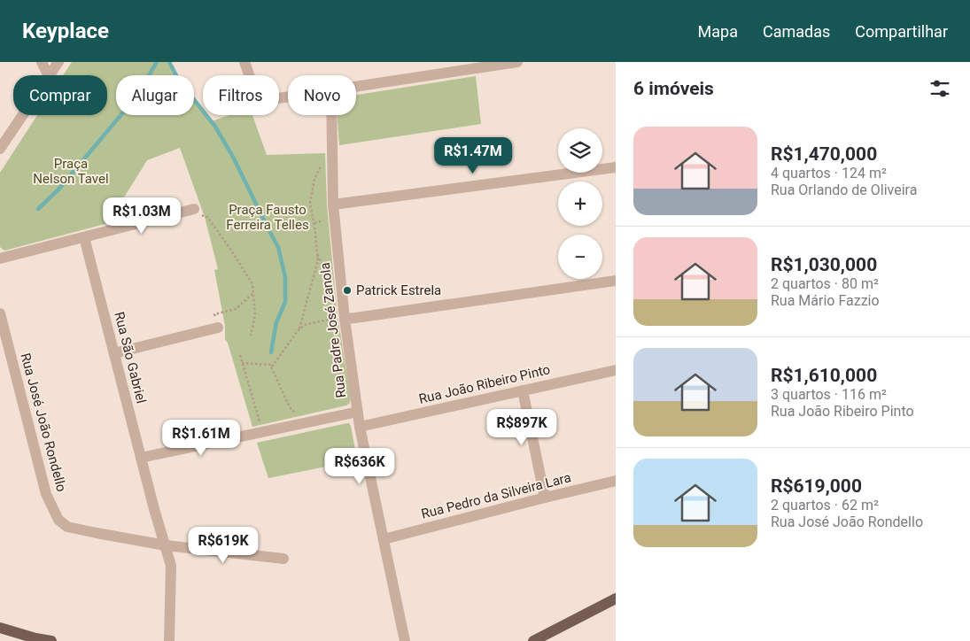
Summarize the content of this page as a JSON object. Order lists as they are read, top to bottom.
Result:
{
  "streets": {
    "street": [
      "Rua Padre José Zanola",
      "Rua São Gabriel",
      "Rua João Ribeiro Pinto",
      "Rua José João Rondello",
      "Rua Pedro da Silveira Lara"
    ]
  },
  "crossings": [
    ["Rua Padre José Zanola", "Rua João Ribeiro Pinto"],
    ["Rua Padre José Zanola", "Rua Pedro da Silveira Lara"],
    ["Rua São Gabriel", "Rua José João Rondello"]
  ],
  "parks": ["Praça Nelson Tavel", "Praça Fausto Ferreira Telles"],
  "places": ["Patrick Estrela"],
  "page": {
    "header": "Keyplace",
    "nav": ["Mapa", "Camadas", "Compartilhar"],
    "heading": "6 imóveis",
    "chip": [
      "Comprar",
      "Alugar",
      "Filtros",
      "Novo"
    ],
    "list": [
      {
        "name": "R$1,470,000",
        "note": "4 quartos · 124 m² · Rua Orlando de Oliveira"
      },
      {
        "name": "R$1,030,000",
        "note": "2 quartos · 80 m² · Rua Mário Fazzio"
      },
      {
        "name": "R$1,610,000",
        "note": "3 quartos · 116 m² · Rua João Ribeiro Pinto"
      },
      {
        "name": "R$619,000",
        "note": "2 quartos · 62 m² · Rua José João Rondello"
      }
    ],
    "map_buttons": ["+", "−"],
    "price": [
      "R$1.47M",
      "R$1.03M",
      "R$897K",
      "R$1.61M",
      "R$636K",
      "R$619K"
    ]
  }
}
